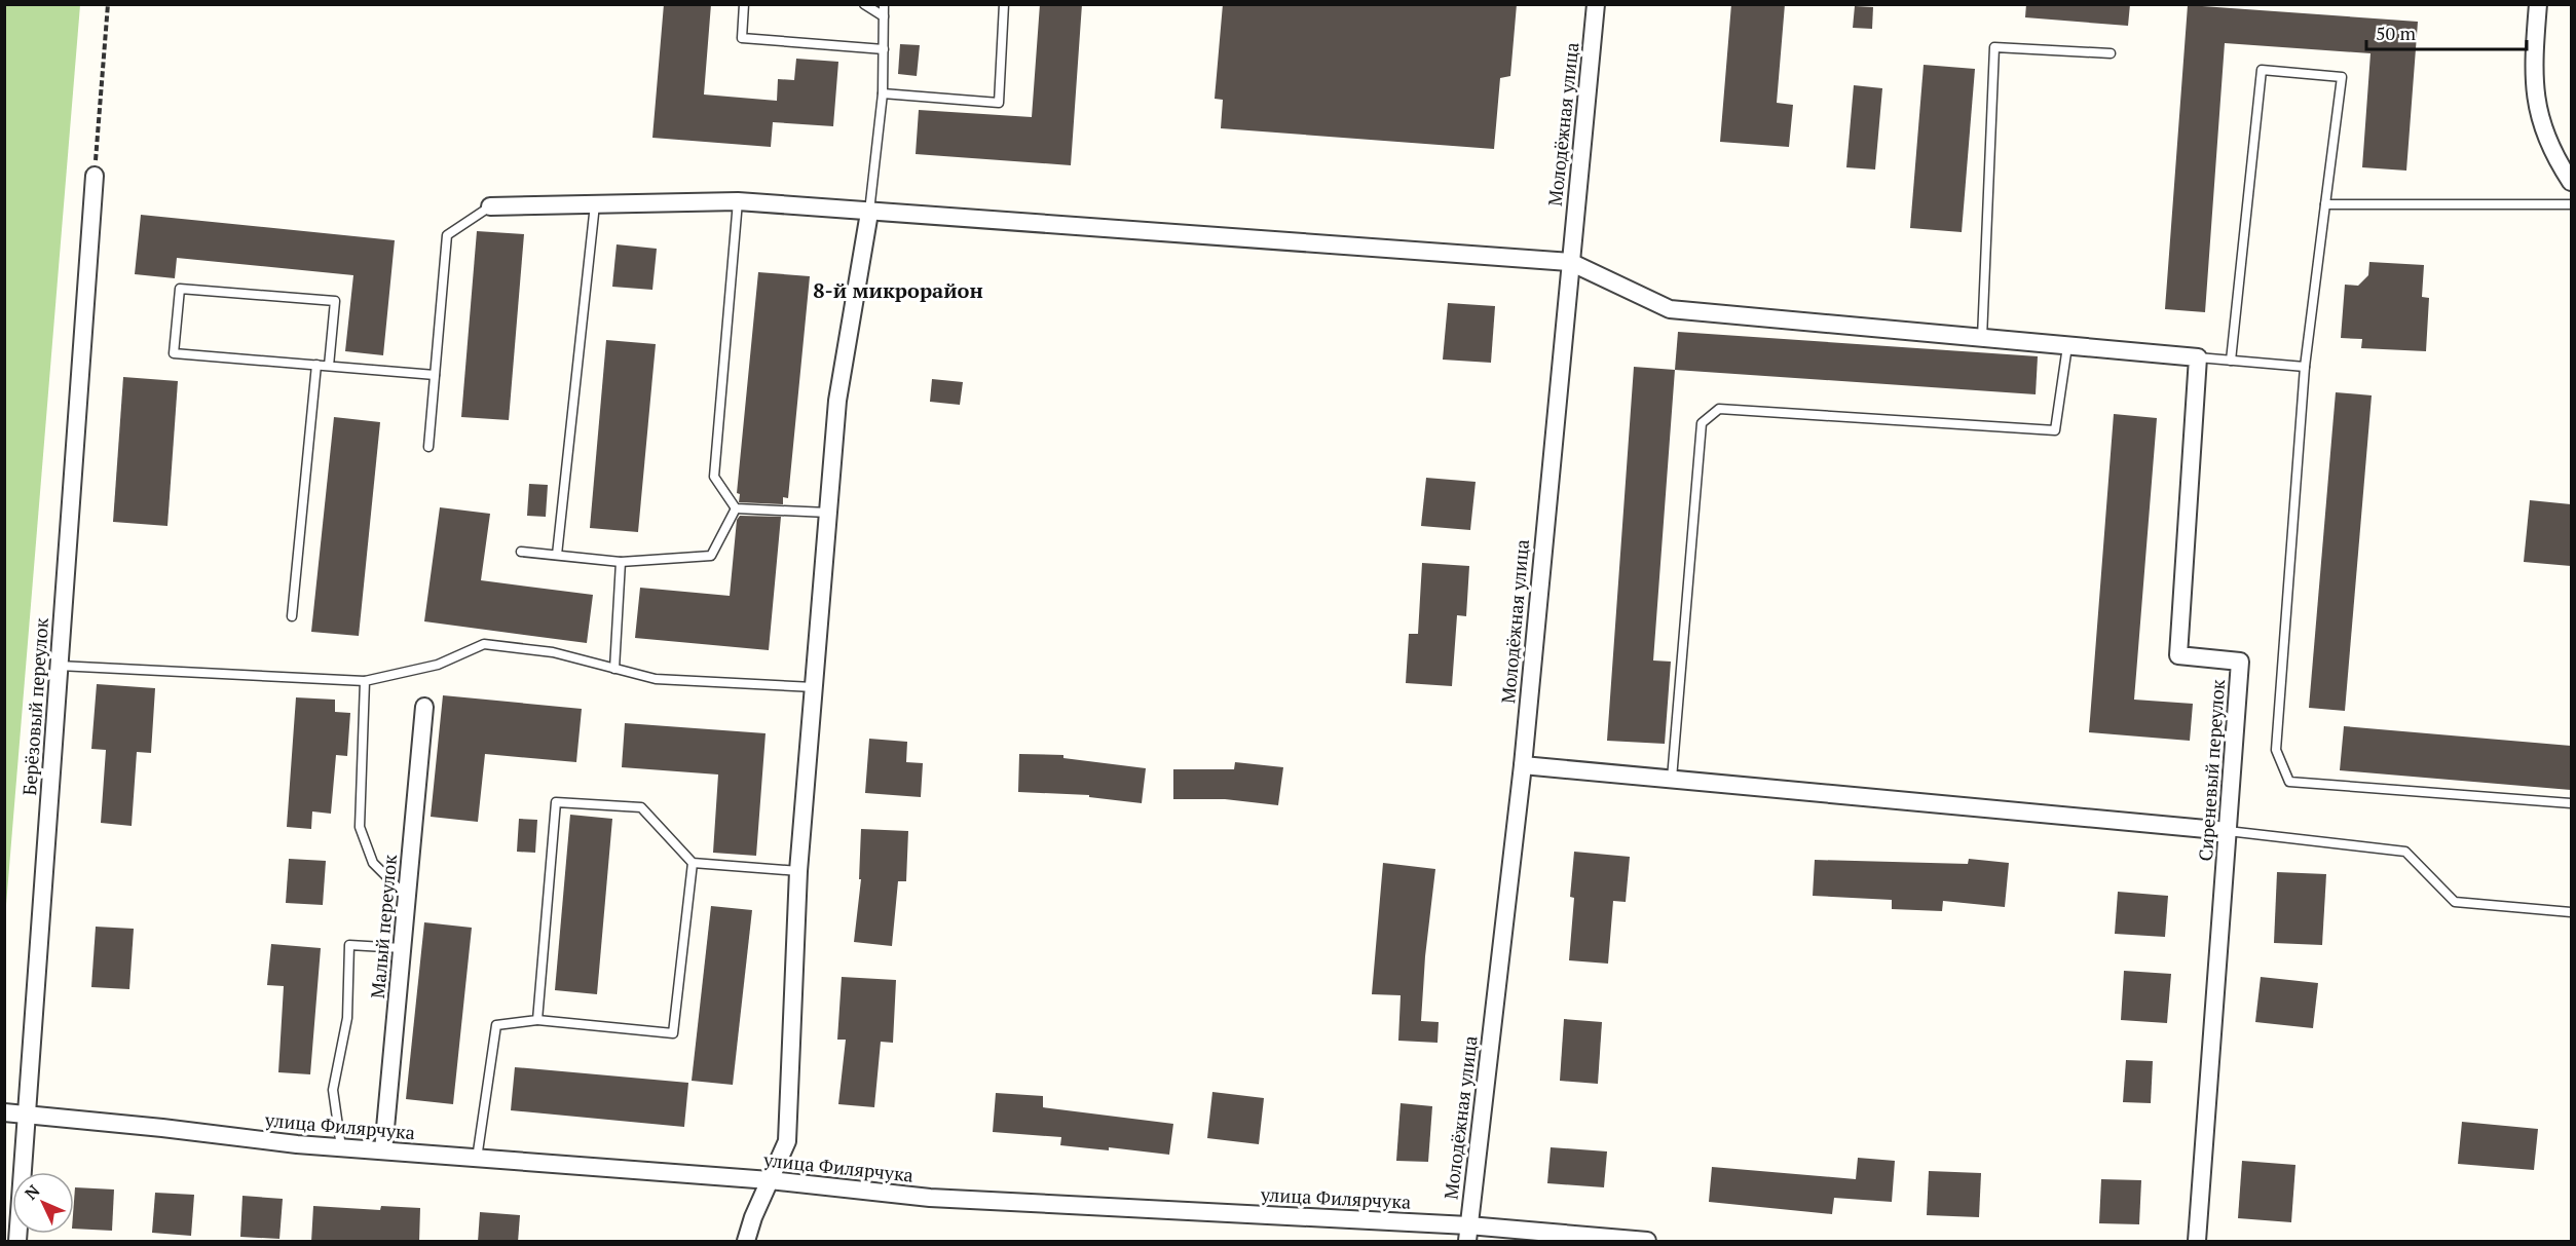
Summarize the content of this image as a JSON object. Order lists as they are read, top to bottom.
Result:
{
  "streets": {
    "street": [
      "Молодёжная улица",
      "Берёзовый переулок",
      "Сиреневый переулок",
      "Малый переулок",
      "улица Филярчука"
    ]
  },
  "crossings": [
    ["Молодёжная улица", "улица Филярчука"],
    ["Берёзовый переулок", "улица Филярчука"],
    ["Малый переулок", "улица Филярчука"]
  ],
  "districts": ["8-й микрорайон"],
  "scale_bar": "50 m",
  "north": "top left"
}
